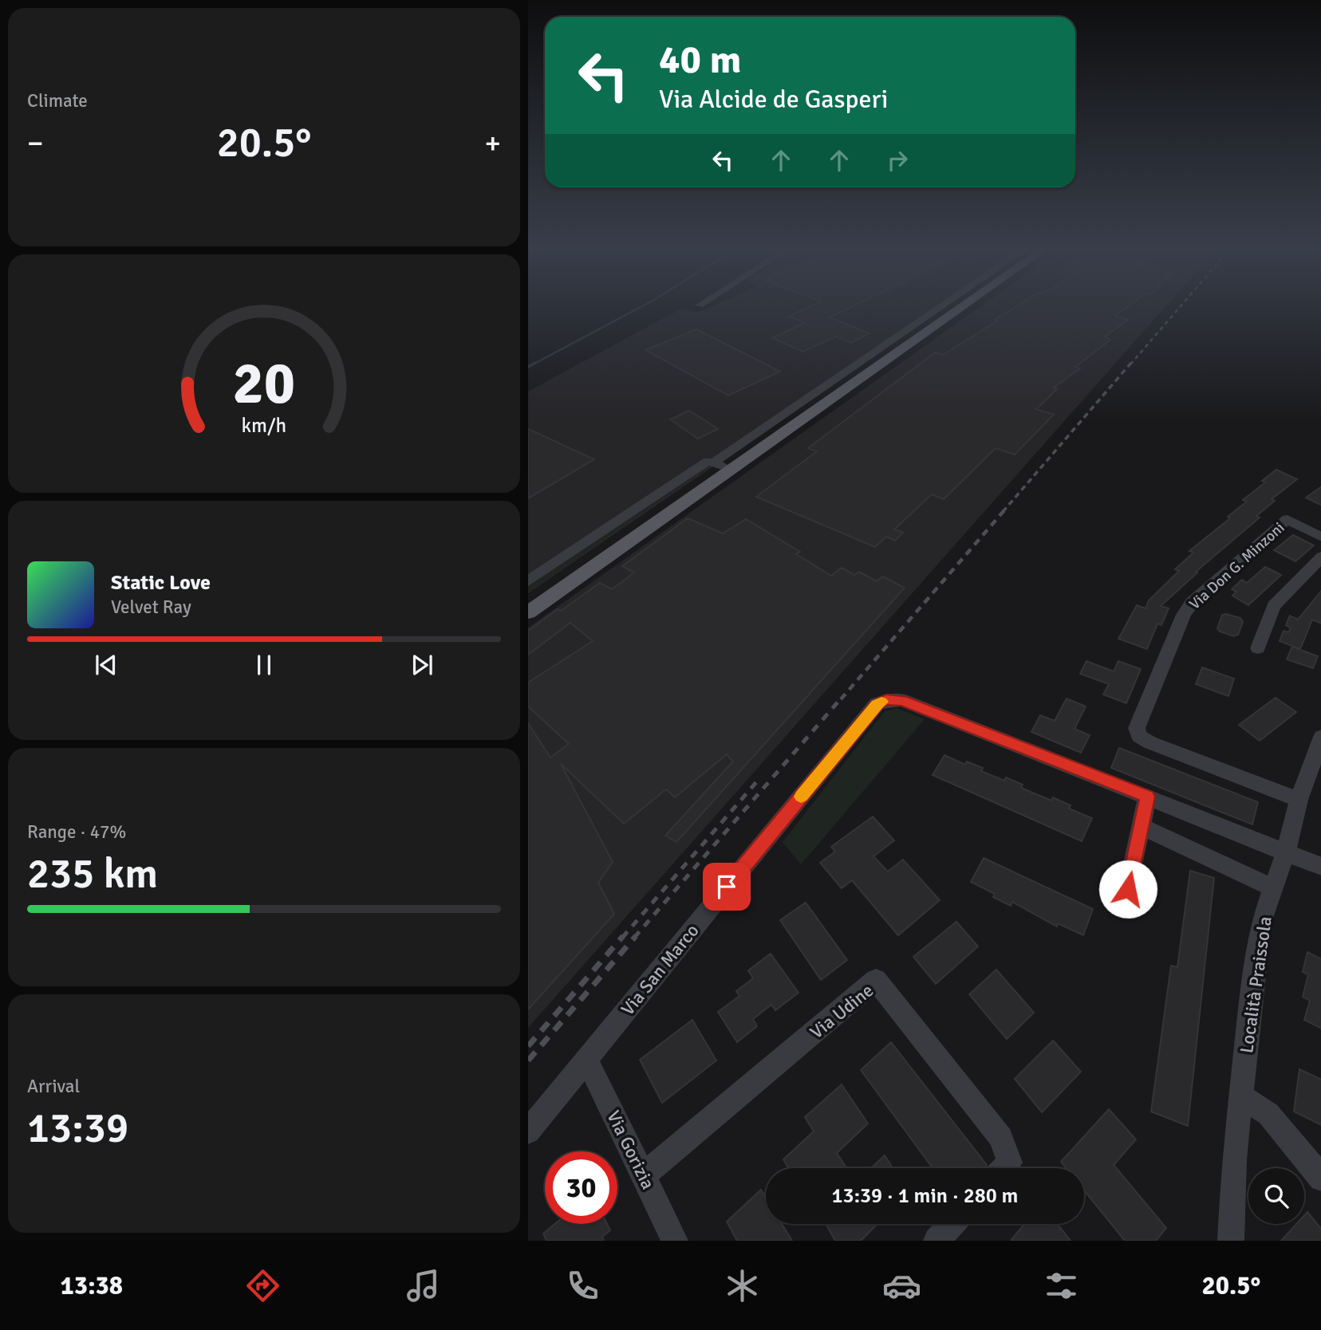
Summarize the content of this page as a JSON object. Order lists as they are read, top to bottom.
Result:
{
  "streets": {
    "street": [
      "Via Don G. Minzoni",
      "Via San Marco",
      "Località Praissola",
      "Via Udine",
      "Via Gorizia"
    ]
  },
  "crossings": [
    ["Via Don G. Minzoni", "Località Praissola"],
    ["Via San Marco", "Via Gorizia"],
    ["Via Udine", "Via Gorizia"]
  ],
  "page": {
    "tile": [
      "Climate",
      ["Range · 47%", "235 km"],
      ["Arrival", "13:39"]
    ],
    "turn": ["40 m", "Via Alcide de Gasperi"],
    "heat": ["−", "20.5°", "+"],
    "song": ["Static Love", "Velvet Ray"],
    "limit": "30",
    "trip": "13:39 · 1 min · 280 m",
    "tabs": ["13:38", "20.5°"],
    "gauge": ["20", "km/h"]
  }
}
